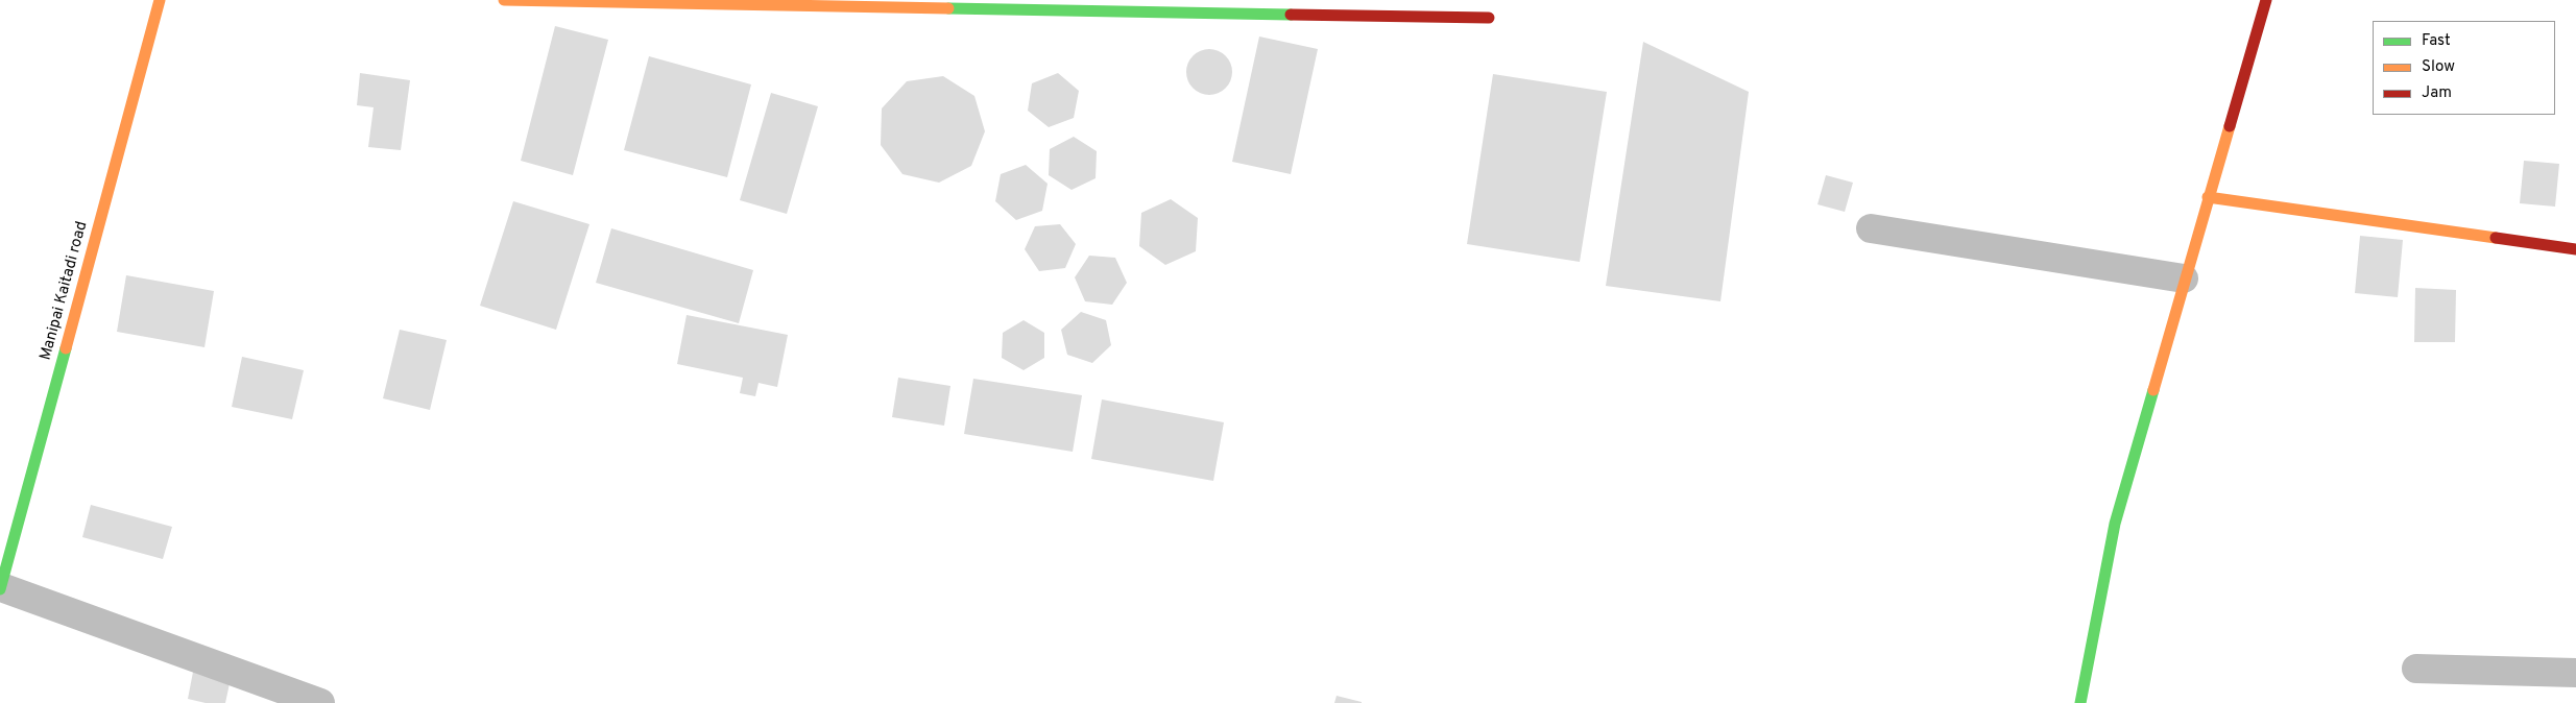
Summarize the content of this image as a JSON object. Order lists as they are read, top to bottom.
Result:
{
  "streets": {
    "street": ["Manipai Kaitadi road"]
  },
  "legend": ["Fast", "Slow", "Jam"]
}
